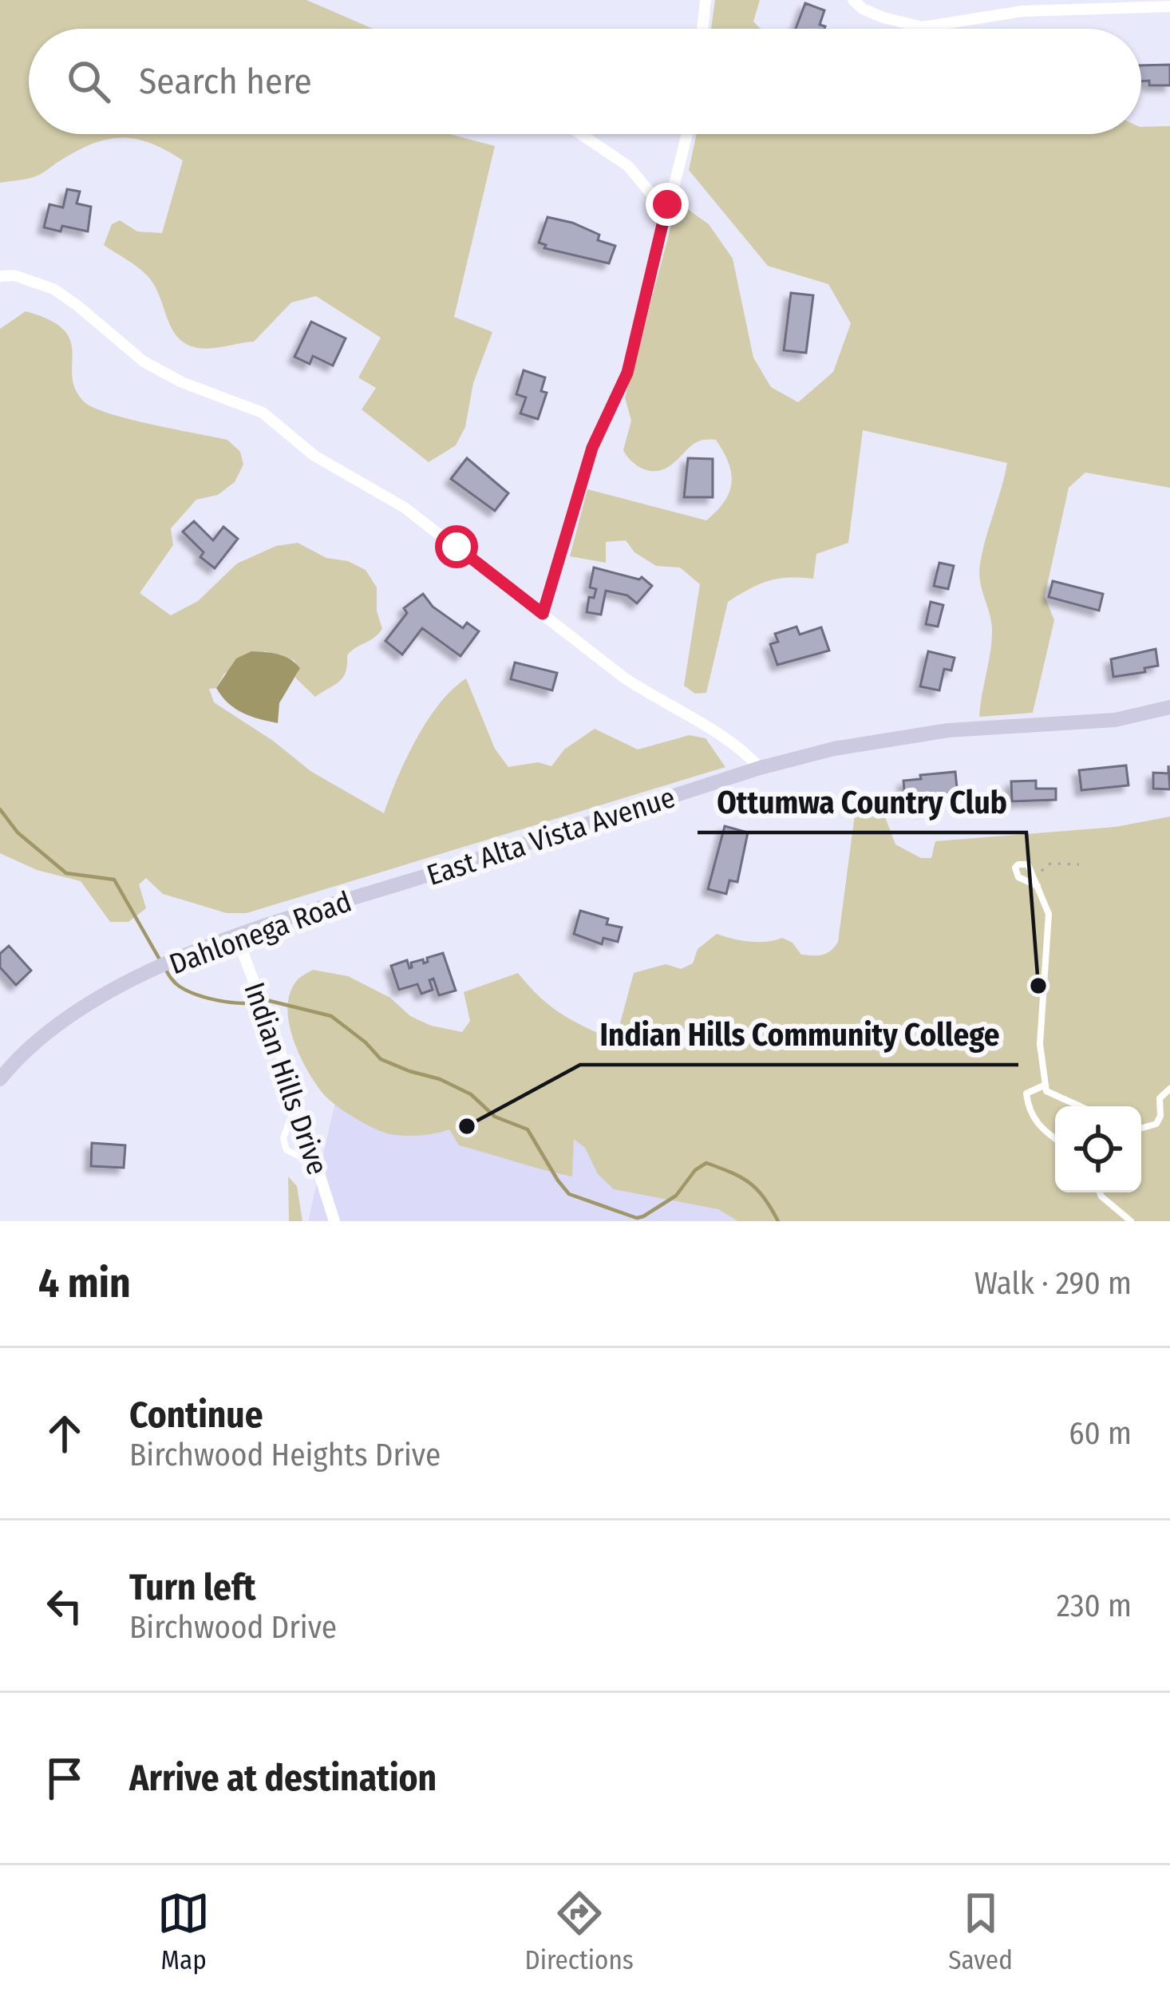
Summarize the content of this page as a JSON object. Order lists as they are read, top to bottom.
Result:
{
  "streets": {
    "main road": ["East Alta Vista Avenue", "Dahlonega Road"],
    "street": ["Indian Hills Drive"]
  },
  "crossings": [
    ["East Alta Vista Avenue", "Dahlonega Road"],
    ["Dahlonega Road", "Indian Hills Drive"]
  ],
  "places": ["Ottumwa Country Club", "Indian Hills Community College"],
  "page": {
    "search": "Search here",
    "heading": ["4 min", "Walk · 290 m"],
    "list": [
      ["Continue", "Birchwood Heights Drive", "60 m"],
      ["Turn left", "Birchwood Drive", "230 m"],
      "Arrive at destination"
    ],
    "nav": ["Map", "Directions", "Saved"]
  }
}
